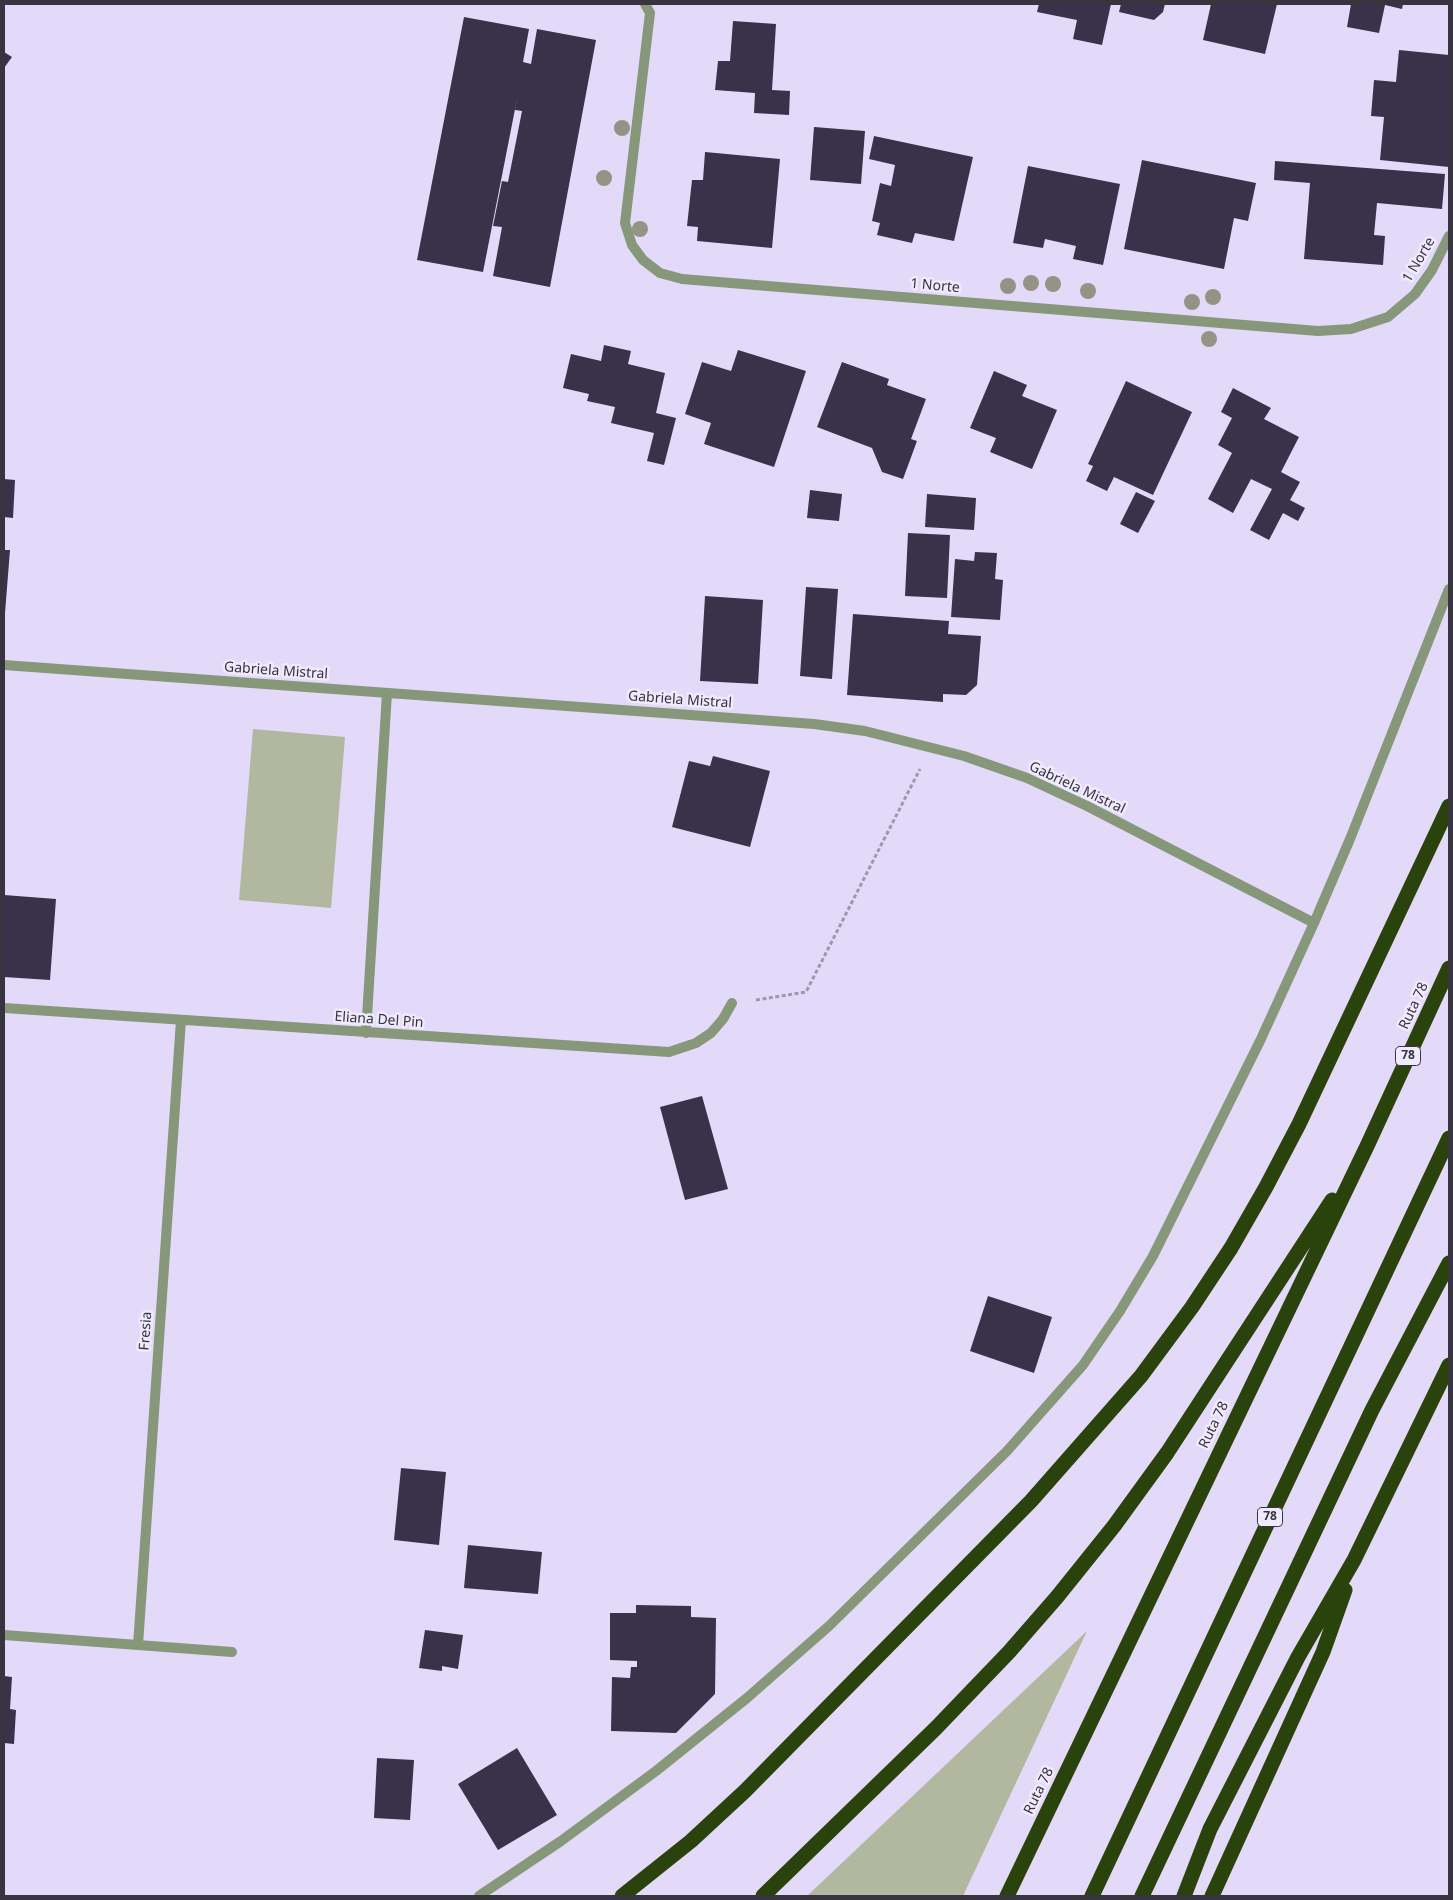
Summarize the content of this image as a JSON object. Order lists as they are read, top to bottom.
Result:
{
  "streets": {
    "highway": ["Ruta 78", "78"],
    "street": [
      "1 Norte",
      "Gabriela Mistral",
      "Eliana Del Pin",
      "Fresia"
    ]
  },
  "crossings": [
    ["Eliana Del Pin", "Fresia"]
  ]
}
